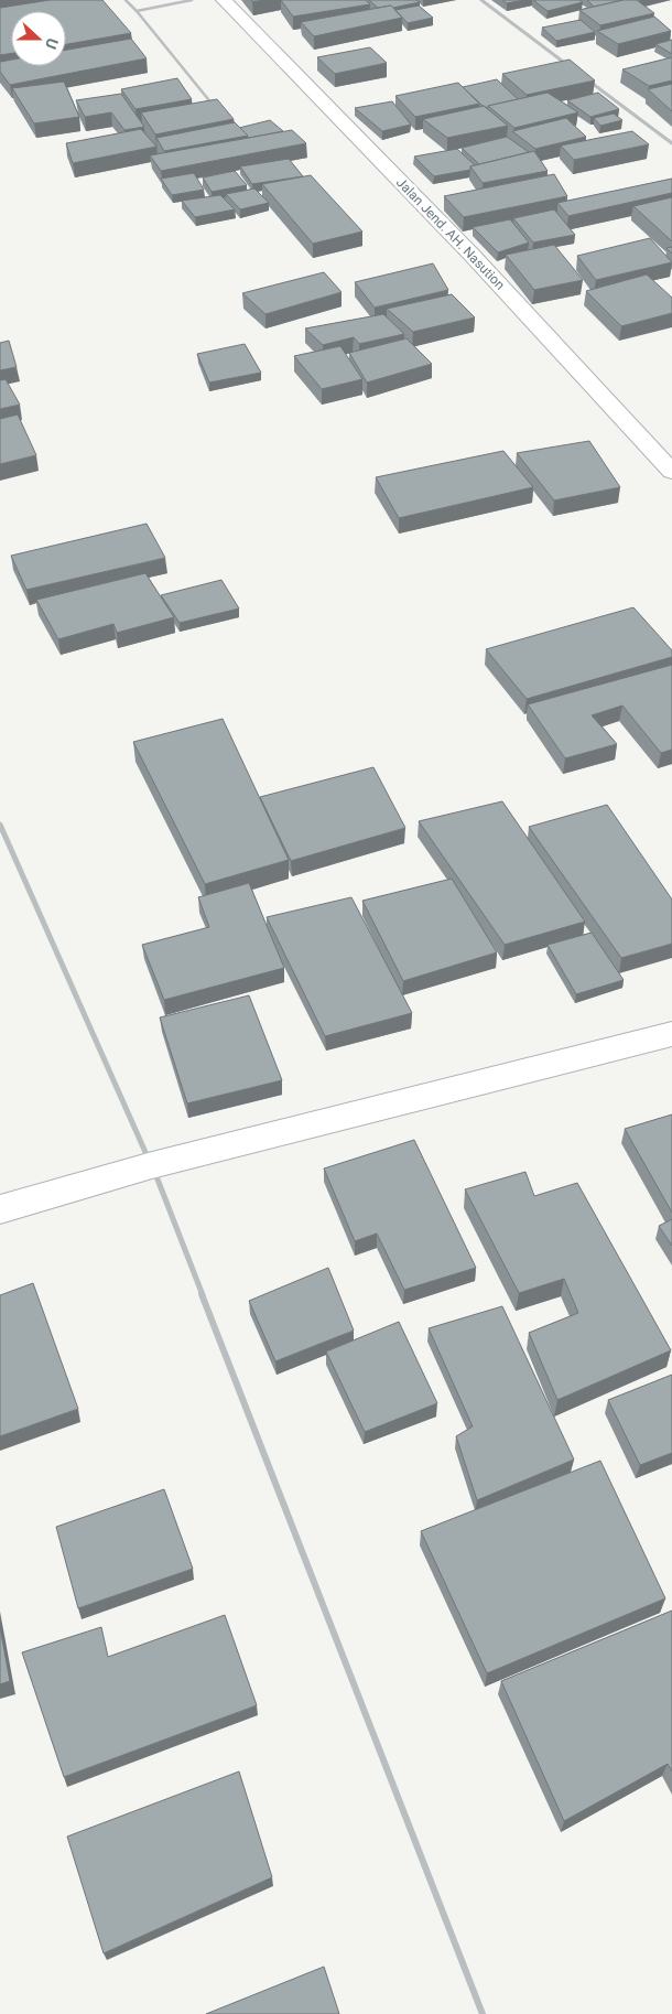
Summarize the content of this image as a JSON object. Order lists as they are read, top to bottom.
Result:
{
  "streets": {
    "main road": ["Jalan Jend. AH. Nasution"]
  },
  "north": "right"
}
